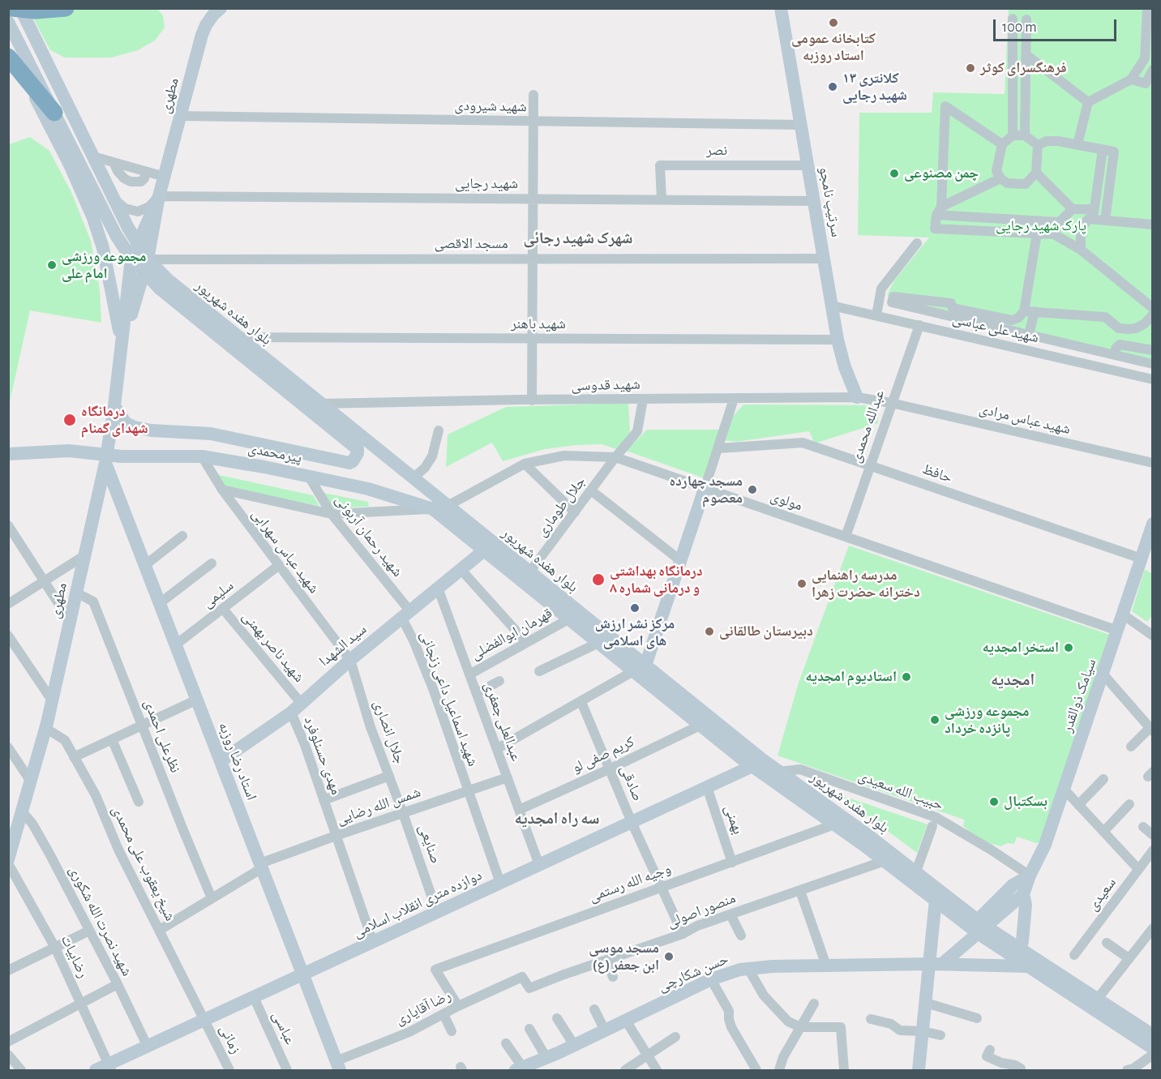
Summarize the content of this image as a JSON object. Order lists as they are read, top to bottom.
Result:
{
  "streets": {
    "main road": [
      "مطهری",
      "سرتیپ نامجو",
      "بلوار هفده شهریور",
      "پیرمحمدی",
      "سید الشهدا",
      "سیامک ذوالقدر",
      "استاد رضا روزبه",
      "دوازده متری انقلاب اسلامی",
      "حسن شکارچی"
    ],
    "street": [
      "شهید شیرودی",
      "نصر",
      "شهید رجایی",
      "مسجد الاقصی",
      "شهید باهنر",
      "شهید علی عباسی",
      "شهید قدوسی",
      "شهید عباس مرادی",
      "عبدالله محمدی",
      "حافظ",
      "مولوی",
      "جلال طوماری",
      "شهید رحمان آربونی",
      "شهید عباس سهرابی",
      "سلیمی",
      "قهرمان ابوالفضلی",
      "شهید ناصر بهمنی",
      "شهید اسماعیل داعی زنجانی",
      "عبدالعلی جعفری",
      "جلال انصاری",
      "نظرعلی احمدی",
      "کریم صفی لو",
      "مهدی حسنلوفرد",
      "صادقی",
      "حبیب الله سعیدی",
      "شمس الله رضایی",
      "بهمنی",
      "صنایعی",
      "شیخ یعقوب علی محمدی",
      "وجیه الله رستمی",
      "سعیدی",
      "منصور اصولی",
      "شهید نصرت الله شکوری",
      "رضابیات",
      "رضا آقایاری",
      "عباسی",
      "زمانی"
    ]
  },
  "crossings": [
    ["مطهری", "شهید شیرودی"],
    ["مطهری", "شهید رجایی"],
    ["مطهری", "پیرمحمدی"],
    ["مطهری", "نظرعلی احمدی"],
    ["مطهری", "استاد رضا روزبه"],
    ["مطهری", "شیخ یعقوب علی محمدی"],
    ["مطهری", "شهید نصرت الله شکوری"],
    ["شهید شیرودی", "سرتیپ نامجو"],
    ["نصر", "شهید رجایی"],
    ["نصر", "سرتیپ نامجو"],
    ["شهید رجایی", "سرتیپ نامجو"],
    ["سرتیپ نامجو", "مسجد الاقصی"],
    ["سرتیپ نامجو", "شهید باهنر"],
    ["سرتیپ نامجو", "شهید علی عباسی"],
    ["سرتیپ نامجو", "شهید قدوسی"],
    ["مسجد الاقصی", "بلوار هفده شهریور"],
    ["بلوار هفده شهریور", "شهید باهنر"],
    ["بلوار هفده شهریور", "شهید قدوسی"],
    ["بلوار هفده شهریور", "پیرمحمدی"],
    ["بلوار هفده شهریور", "مولوی"],
    ["بلوار هفده شهریور", "جلال طوماری"],
    ["بلوار هفده شهریور", "قهرمان ابوالفضلی"],
    ["بلوار هفده شهریور", "سید الشهدا"],
    ["بلوار هفده شهریور", "سیامک ذوالقدر"],
    ["بلوار هفده شهریور", "کریم صفی لو"],
    ["بلوار هفده شهریور", "حبیب الله سعیدی"],
    ["بلوار هفده شهریور", "وجیه الله رستمی"],
    ["بلوار هفده شهریور", "دوازده متری انقلاب اسلامی"],
    ["بلوار هفده شهریور", "منصور اصولی"],
    ["بلوار هفده شهریور", "حسن شکارچی"],
    ["شهید علی عباسی", "عبدالله محمدی"],
    ["شهید قدوسی", "شهید عباس مرادی"],
    ["شهید قدوسی", "عبدالله محمدی"],
    ["شهید قدوسی", "جلال طوماری"],
    ["شهید عباس مرادی", "عبدالله محمدی"],
    ["عبدالله محمدی", "حافظ"],
    ["عبدالله محمدی", "مولوی"],
    ["پیرمحمدی", "شهید رحمان آربونی"],
    ["پیرمحمدی", "شهید عباس سهرابی"],
    ["پیرمحمدی", "استاد رضا روزبه"],
    ["حافظ", "سیامک ذوالقدر"],
    ["مولوی", "جلال طوماری"],
    ["مولوی", "سیامک ذوالقدر"],
    ["شهید رحمان آربونی", "سید الشهدا"],
    ["شهید رحمان آربونی", "شهید اسماعیل داعی زنجانی"],
    ["شهید عباس سهرابی", "سلیمی"],
    ["شهید عباس سهرابی", "سید الشهدا"],
    ["شهید عباس سهرابی", "جلال انصاری"],
    ["سلیمی", "شهید ناصر بهمنی"],
    ["سلیمی", "استاد رضا روزبه"],
    ["قهرمان ابوالفضلی", "عبدالعلی جعفری"],
    ["سید الشهدا", "شهید ناصر بهمنی"],
    ["سید الشهدا", "شهید اسماعیل داعی زنجانی"],
    ["سید الشهدا", "عبدالعلی جعفری"],
    ["سید الشهدا", "جلال انصاری"],
    ["سید الشهدا", "مهدی حسنلوفرد"],
    ["سید الشهدا", "استاد رضا روزبه"],
    ["شهید ناصر بهمنی", "مهدی حسنلوفرد"],
    ["سیامک ذوالقدر", "حبیب الله سعیدی"],
    ["شهید اسماعیل داعی زنجانی", "شمس الله رضایی"],
    ["شهید اسماعیل داعی زنجانی", "دوازده متری انقلاب اسلامی"],
    ["عبدالعلی جعفری", "کریم صفی لو"],
    ["عبدالعلی جعفری", "شمس الله رضایی"],
    ["عبدالعلی جعفری", "دوازده متری انقلاب اسلامی"],
    ["جلال انصاری", "شمس الله رضایی"],
    ["جلال انصاری", "صنایعی"],
    ["نظرعلی احمدی", "شمس الله رضایی"],
    ["کریم صفی لو", "صادقی"],
    ["مهدی حسنلوفرد", "شمس الله رضایی"],
    ["مهدی حسنلوفرد", "دوازده متری انقلاب اسلامی"],
    ["استاد رضا روزبه", "شمس الله رضایی"],
    ["استاد رضا روزبه", "دوازده متری انقلاب اسلامی"],
    ["استاد رضا روزبه", "رضا آقایاری"],
    ["صادقی", "وجیه الله رستمی"],
    ["صادقی", "دوازده متری انقلاب اسلامی"],
    ["صادقی", "منصور اصولی"],
    ["شمس الله رضایی", "صنایعی"],
    ["شمس الله رضایی", "شیخ یعقوب علی محمدی"],
    ["بهمنی", "وجیه الله رستمی"],
    ["بهمنی", "دوازده متری انقلاب اسلامی"],
    ["صنایعی", "دوازده متری انقلاب اسلامی"],
    ["شیخ یعقوب علی محمدی", "دوازده متری انقلاب اسلامی"],
    ["شیخ یعقوب علی محمدی", "زمانی"],
    ["وجیه الله رستمی", "رضا آقایاری"],
    ["دوازده متری انقلاب اسلامی", "شهید نصرت الله شکوری"],
    ["دوازده متری انقلاب اسلامی", "رضابیات"],
    ["دوازده متری انقلاب اسلامی", "عباسی"],
    ["دوازده متری انقلاب اسلامی", "زمانی"],
    ["منصور اصولی", "رضا آقایاری"]
  ],
  "districts": ["شهرک شهید رجائی", "امجدیه", "سه راه امجدیه"],
  "parks": ["پارک شهید رجایی"],
  "places": [
    "کتابخانه عمومی استاد روزبه",
    "فرهنگسرای کوثر",
    "کلانتری ۱۳ شهید رجایی",
    "چمن مصنوعی",
    "مجموعه ورزشی امام علی",
    "درمانگاه شهدای گمنام",
    "مسجد چهارده معصوم",
    "درمانگاه بهداشتی و درمانی شماره ۸",
    "مدرسه راهنمایی دخترانه حضرت زهرا",
    "مرکز نشر ارزش های اسلامی",
    "دبیرستان طالقانی",
    "استخر امجدیه",
    "استادیوم امجدیه",
    "مجموعه ورزشی پانزده خرداد",
    "بسکتبال",
    "مسجد موسی ابن جعفر (ع)"
  ],
  "scale_bar": "100 m"
}
